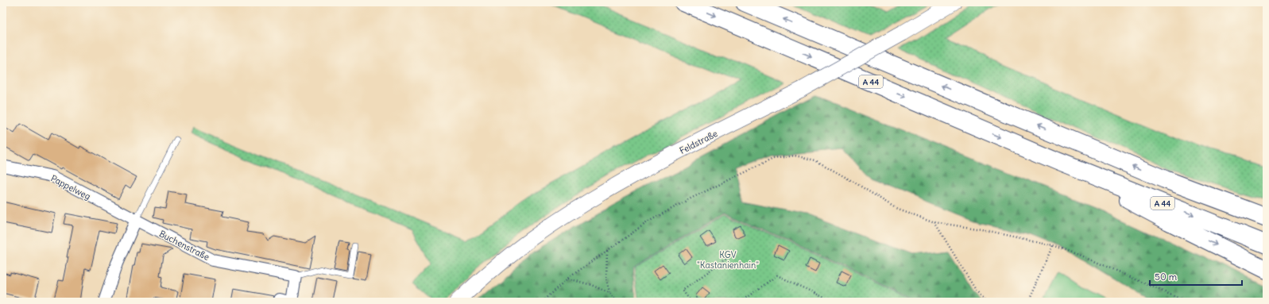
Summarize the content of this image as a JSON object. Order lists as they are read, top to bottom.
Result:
{
  "streets": {
    "highway": ["A 44"],
    "main road": ["Feldstraße"],
    "street": ["Pappelweg", "Buchenstraße"]
  },
  "crossings": [
    ["Pappelweg", "Buchenstraße"]
  ],
  "parks": ["KGV \"Kastanienhain\""],
  "scale_bar": "50 m"
}
